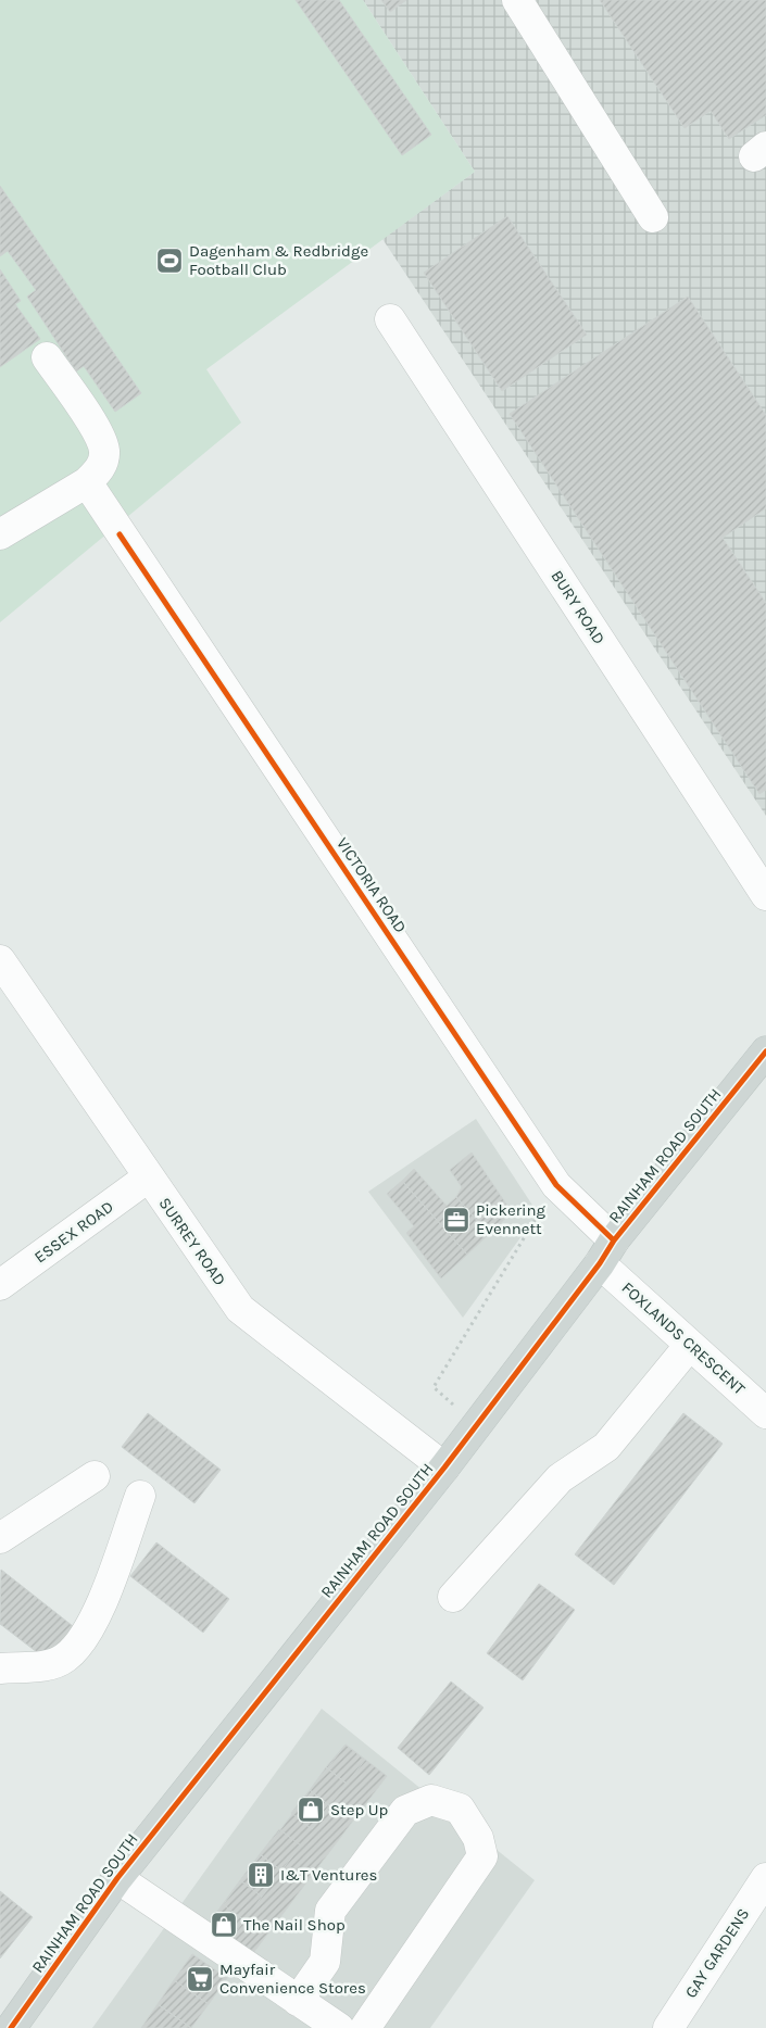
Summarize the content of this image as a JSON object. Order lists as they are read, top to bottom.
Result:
{
  "streets": {
    "main road": ["RAINHAM ROAD SOUTH"],
    "street": [
      "BURY ROAD",
      "VICTORIA ROAD",
      "ESSEX ROAD",
      "SURREY ROAD",
      "FOXLANDS CRESCENT",
      "GAY GARDENS"
    ]
  },
  "crossings": [
    ["VICTORIA ROAD", "RAINHAM ROAD SOUTH"],
    ["VICTORIA ROAD", "FOXLANDS CRESCENT"],
    ["RAINHAM ROAD SOUTH", "SURREY ROAD"],
    ["RAINHAM ROAD SOUTH", "FOXLANDS CRESCENT"],
    ["ESSEX ROAD", "SURREY ROAD"]
  ],
  "places": {
    "sports": ["Dagenham & Redbridge Football Club"],
    "office": ["Pickering Evennett"],
    "shop": ["Step Up", "The Nail Shop"],
    "building": ["I&T Ventures"],
    "supermarket": ["Mayfair Convenience Stores"]
  }
}
